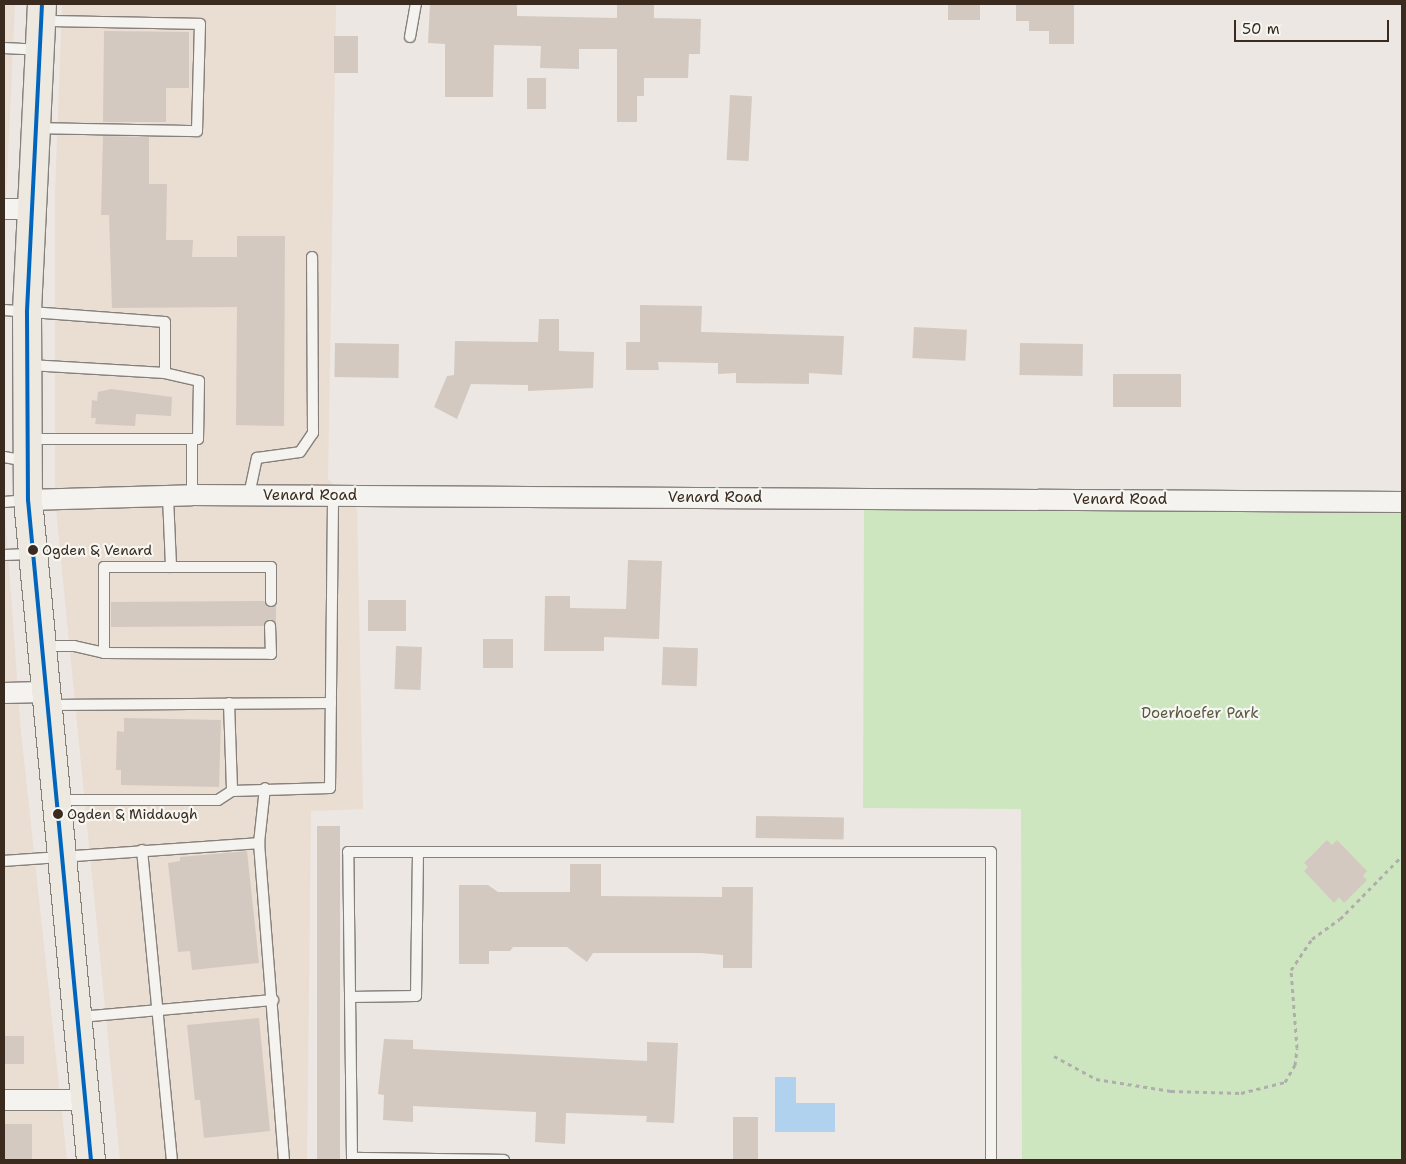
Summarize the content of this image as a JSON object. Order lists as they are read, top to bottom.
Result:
{
  "streets": {
    "street": ["Venard Road"]
  },
  "parks": ["Doerhoefer Park"],
  "places": ["Ogden & Venard", "Ogden & Middaugh"],
  "scale_bar": "50 m"
}
